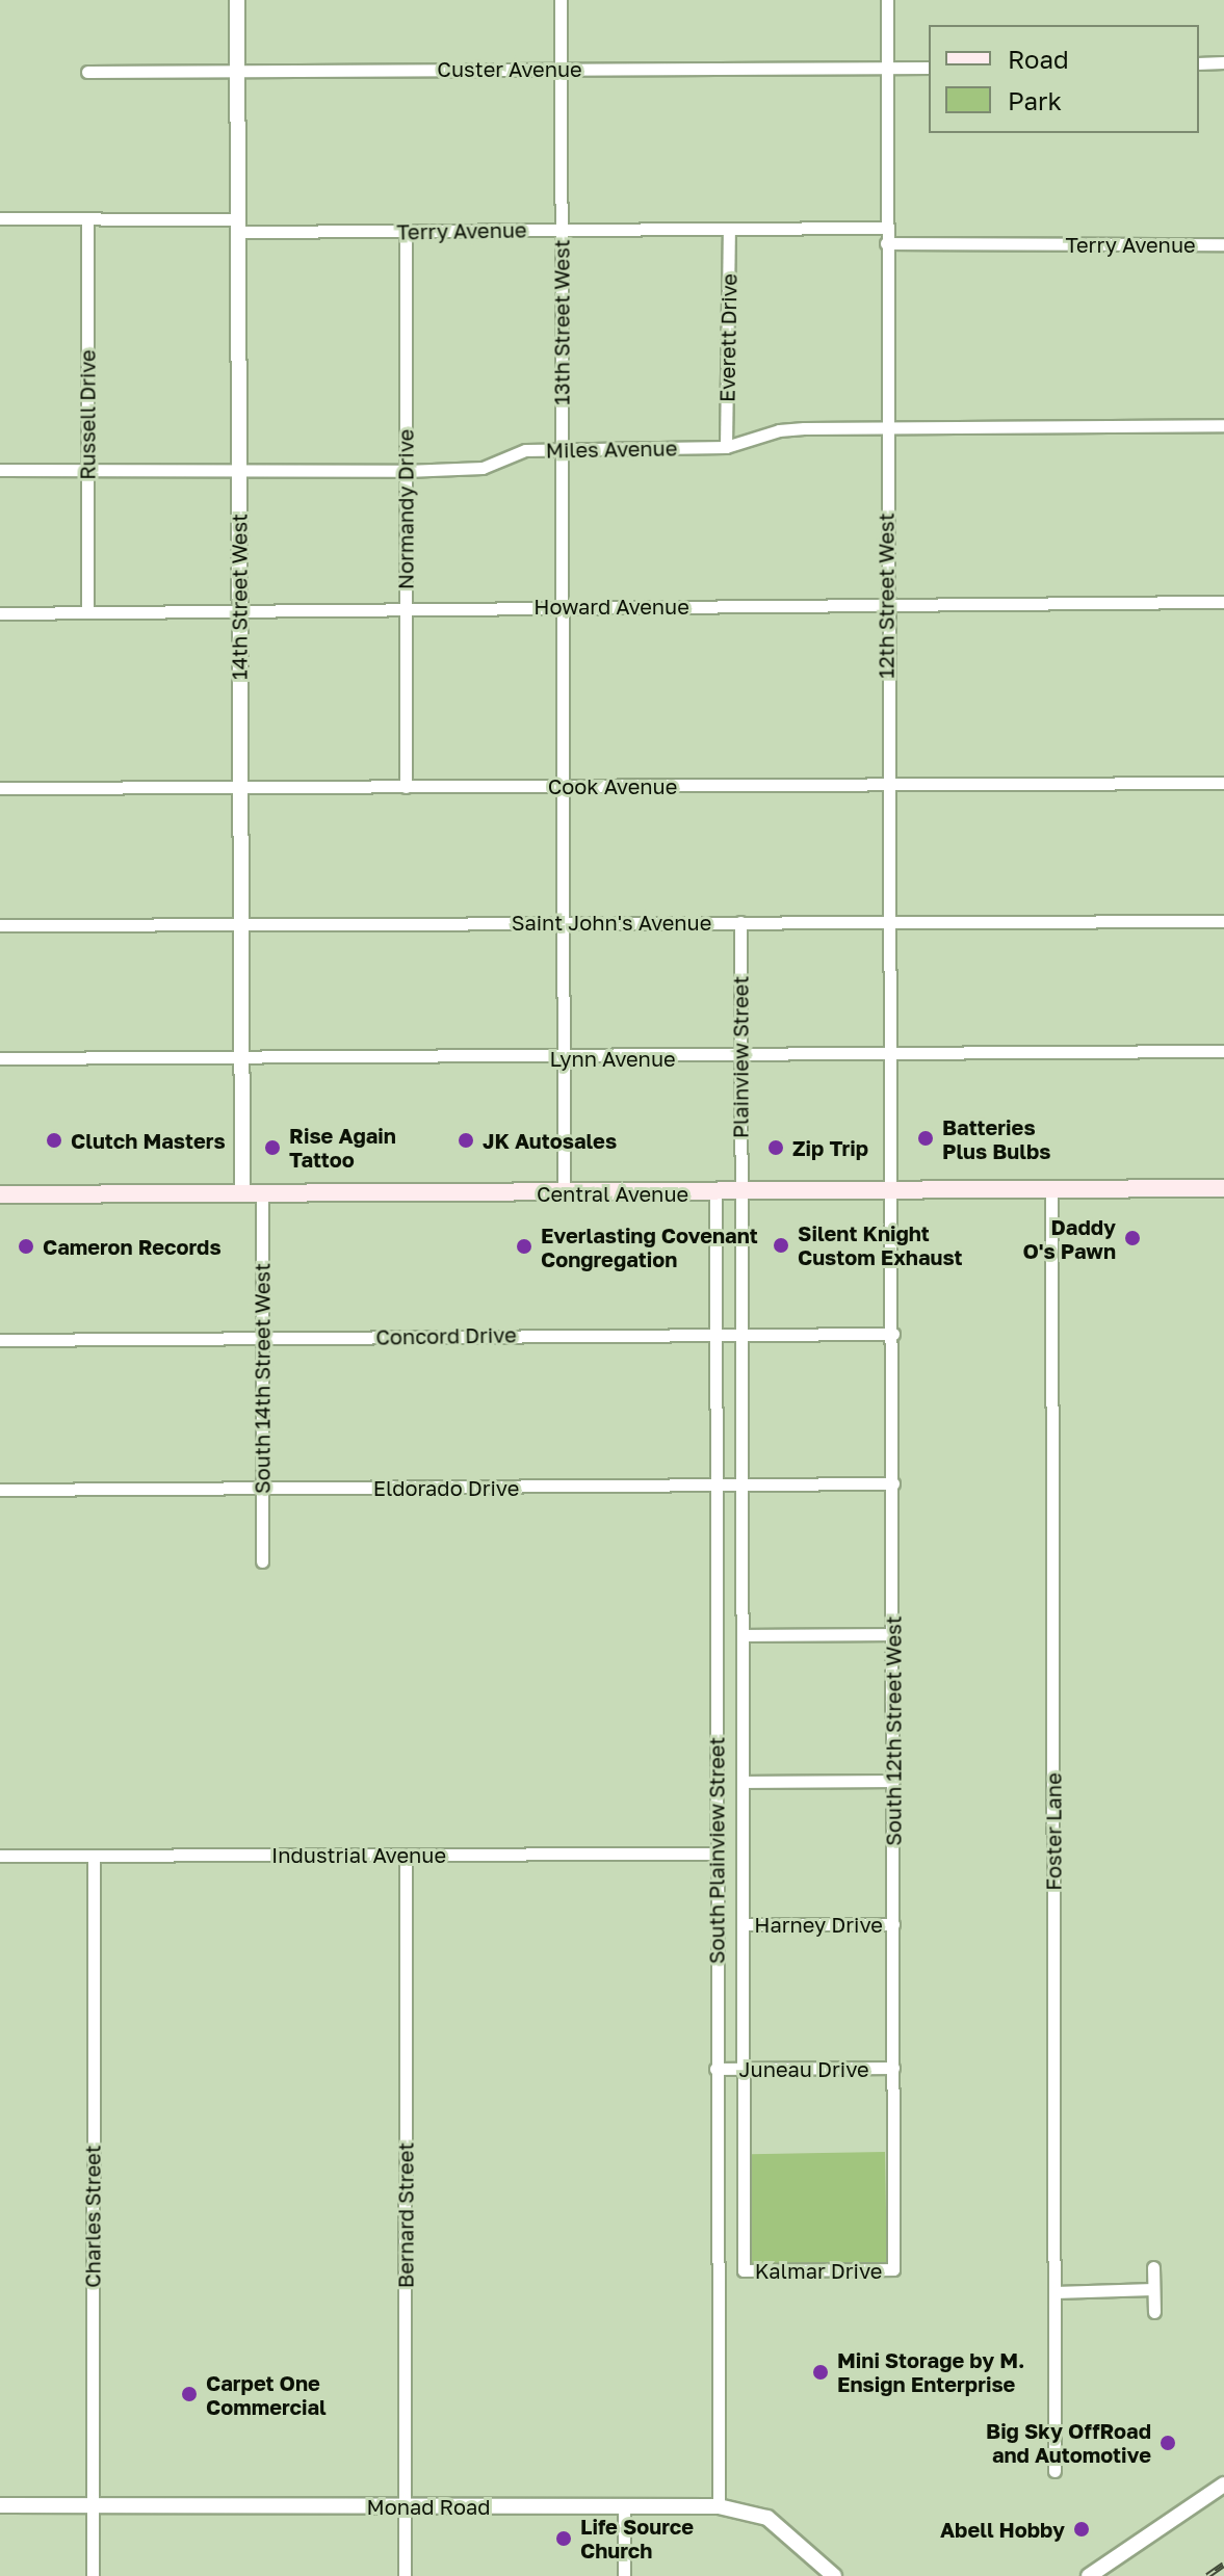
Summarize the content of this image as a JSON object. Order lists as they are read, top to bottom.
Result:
{
  "streets": {
    "main road": ["Central Avenue"],
    "street": [
      "Custer Avenue",
      "Terry Avenue",
      "13th Street West",
      "Everett Drive",
      "Russell Drive",
      "Miles Avenue",
      "Normandy Drive",
      "12th Street West",
      "14th Street West",
      "Howard Avenue",
      "Cook Avenue",
      "Saint John's Avenue",
      "Plainview Street",
      "Lynn Avenue",
      "Concord Drive",
      "South 14th Street West",
      "Eldorado Drive",
      "South 12th Street West",
      "Foster Lane",
      "South Plainview Street",
      "Industrial Avenue",
      "Harney Drive",
      "Juneau Drive",
      "Bernard Street",
      "Charles Street",
      "Kalmar Drive",
      "Monad Road"
    ]
  },
  "crossings": [
    ["Custer Avenue", "13th Street West"],
    ["Custer Avenue", "12th Street West"],
    ["Custer Avenue", "14th Street West"],
    ["Terry Avenue", "13th Street West"],
    ["Terry Avenue", "Everett Drive"],
    ["Terry Avenue", "Russell Drive"],
    ["Terry Avenue", "Normandy Drive"],
    ["Terry Avenue", "12th Street West"],
    ["Terry Avenue", "14th Street West"],
    ["13th Street West", "Miles Avenue"],
    ["13th Street West", "Howard Avenue"],
    ["13th Street West", "Cook Avenue"],
    ["13th Street West", "Saint John's Avenue"],
    ["13th Street West", "Lynn Avenue"],
    ["13th Street West", "Central Avenue"],
    ["Everett Drive", "Miles Avenue"],
    ["Russell Drive", "Miles Avenue"],
    ["Russell Drive", "Howard Avenue"],
    ["Miles Avenue", "Normandy Drive"],
    ["Miles Avenue", "12th Street West"],
    ["Miles Avenue", "14th Street West"],
    ["Normandy Drive", "Howard Avenue"],
    ["Normandy Drive", "Cook Avenue"],
    ["12th Street West", "Howard Avenue"],
    ["12th Street West", "Cook Avenue"],
    ["12th Street West", "Saint John's Avenue"],
    ["12th Street West", "Lynn Avenue"],
    ["12th Street West", "Central Avenue"],
    ["12th Street West", "South 12th Street West"],
    ["14th Street West", "Howard Avenue"],
    ["14th Street West", "Cook Avenue"],
    ["14th Street West", "Saint John's Avenue"],
    ["14th Street West", "Lynn Avenue"],
    ["14th Street West", "Central Avenue"],
    ["Saint John's Avenue", "Plainview Street"],
    ["Plainview Street", "Lynn Avenue"],
    ["Plainview Street", "Central Avenue"],
    ["Plainview Street", "South Plainview Street"],
    ["Central Avenue", "South 14th Street West"],
    ["Central Avenue", "South 12th Street West"],
    ["Central Avenue", "Foster Lane"],
    ["Central Avenue", "South Plainview Street"],
    ["Concord Drive", "South 14th Street West"],
    ["Concord Drive", "South 12th Street West"],
    ["Concord Drive", "South Plainview Street"],
    ["South 14th Street West", "Eldorado Drive"],
    ["Eldorado Drive", "South 12th Street West"],
    ["Eldorado Drive", "South Plainview Street"],
    ["South 12th Street West", "Harney Drive"],
    ["South 12th Street West", "Juneau Drive"],
    ["South 12th Street West", "Kalmar Drive"],
    ["South Plainview Street", "Industrial Avenue"],
    ["South Plainview Street", "Harney Drive"],
    ["South Plainview Street", "Juneau Drive"],
    ["South Plainview Street", "Kalmar Drive"],
    ["South Plainview Street", "Monad Road"],
    ["Industrial Avenue", "Bernard Street"],
    ["Industrial Avenue", "Charles Street"],
    ["Bernard Street", "Monad Road"],
    ["Charles Street", "Monad Road"]
  ],
  "places": [
    "Batteries Plus Bulbs",
    "Clutch Masters",
    "JK Autosales",
    "Rise Again Tattoo",
    "Zip Trip",
    "Daddy O's Pawn",
    "Silent Knight Custom Exhaust",
    "Cameron Records",
    "Everlasting Covenant Congregation",
    "Mini Storage by M. Ensign Enterprise",
    "Carpet One Commercial",
    "Big Sky OffRoad and Automotive",
    "Abell Hobby",
    "Life Source Church"
  ],
  "legend": ["Road", "Park"]
}
